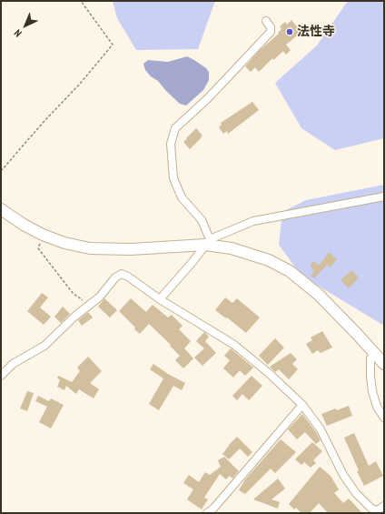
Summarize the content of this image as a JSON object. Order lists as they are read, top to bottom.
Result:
{
  "places": ["法性寺"],
  "north": "bottom left"
}
